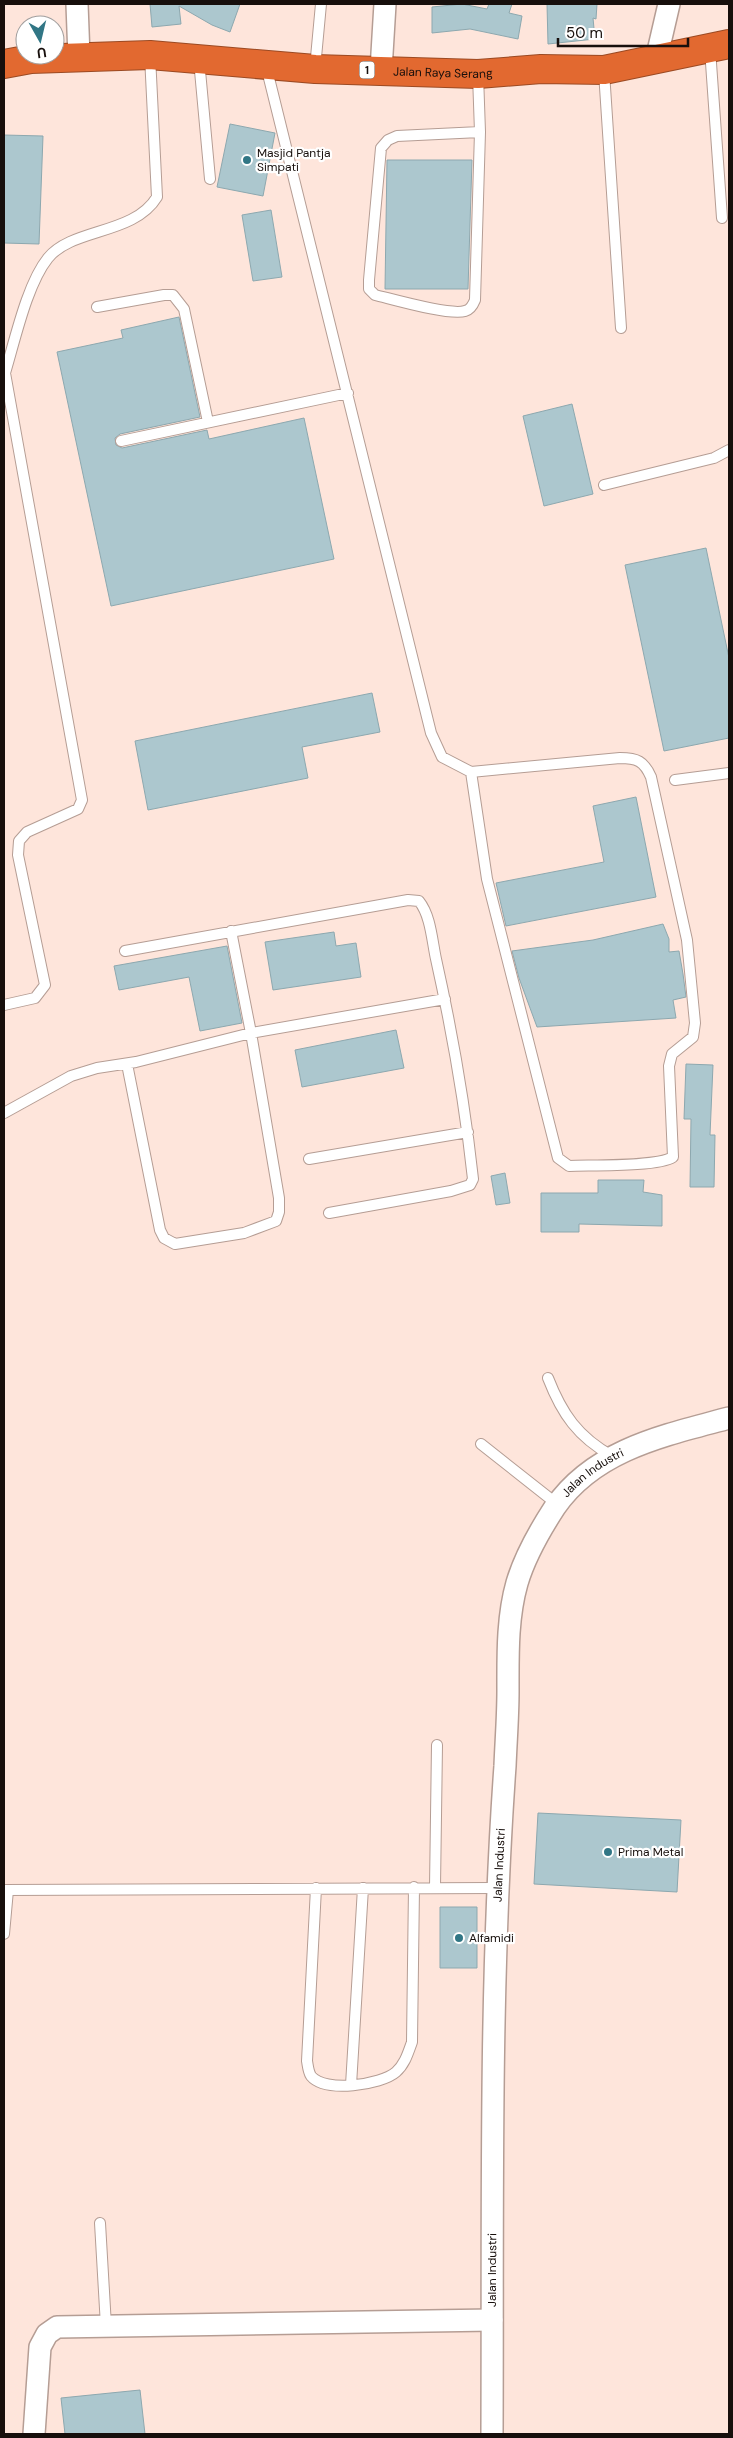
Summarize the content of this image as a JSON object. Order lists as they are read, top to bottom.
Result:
{
  "streets": {
    "highway": ["1", "Jalan Raya Serang"],
    "street": ["Jalan Industri"]
  },
  "places": ["Masjid Pantja Simpati", "Prima Metal", "Alfamidi"],
  "scale_bar": "50 m",
  "north": "bottom"
}
